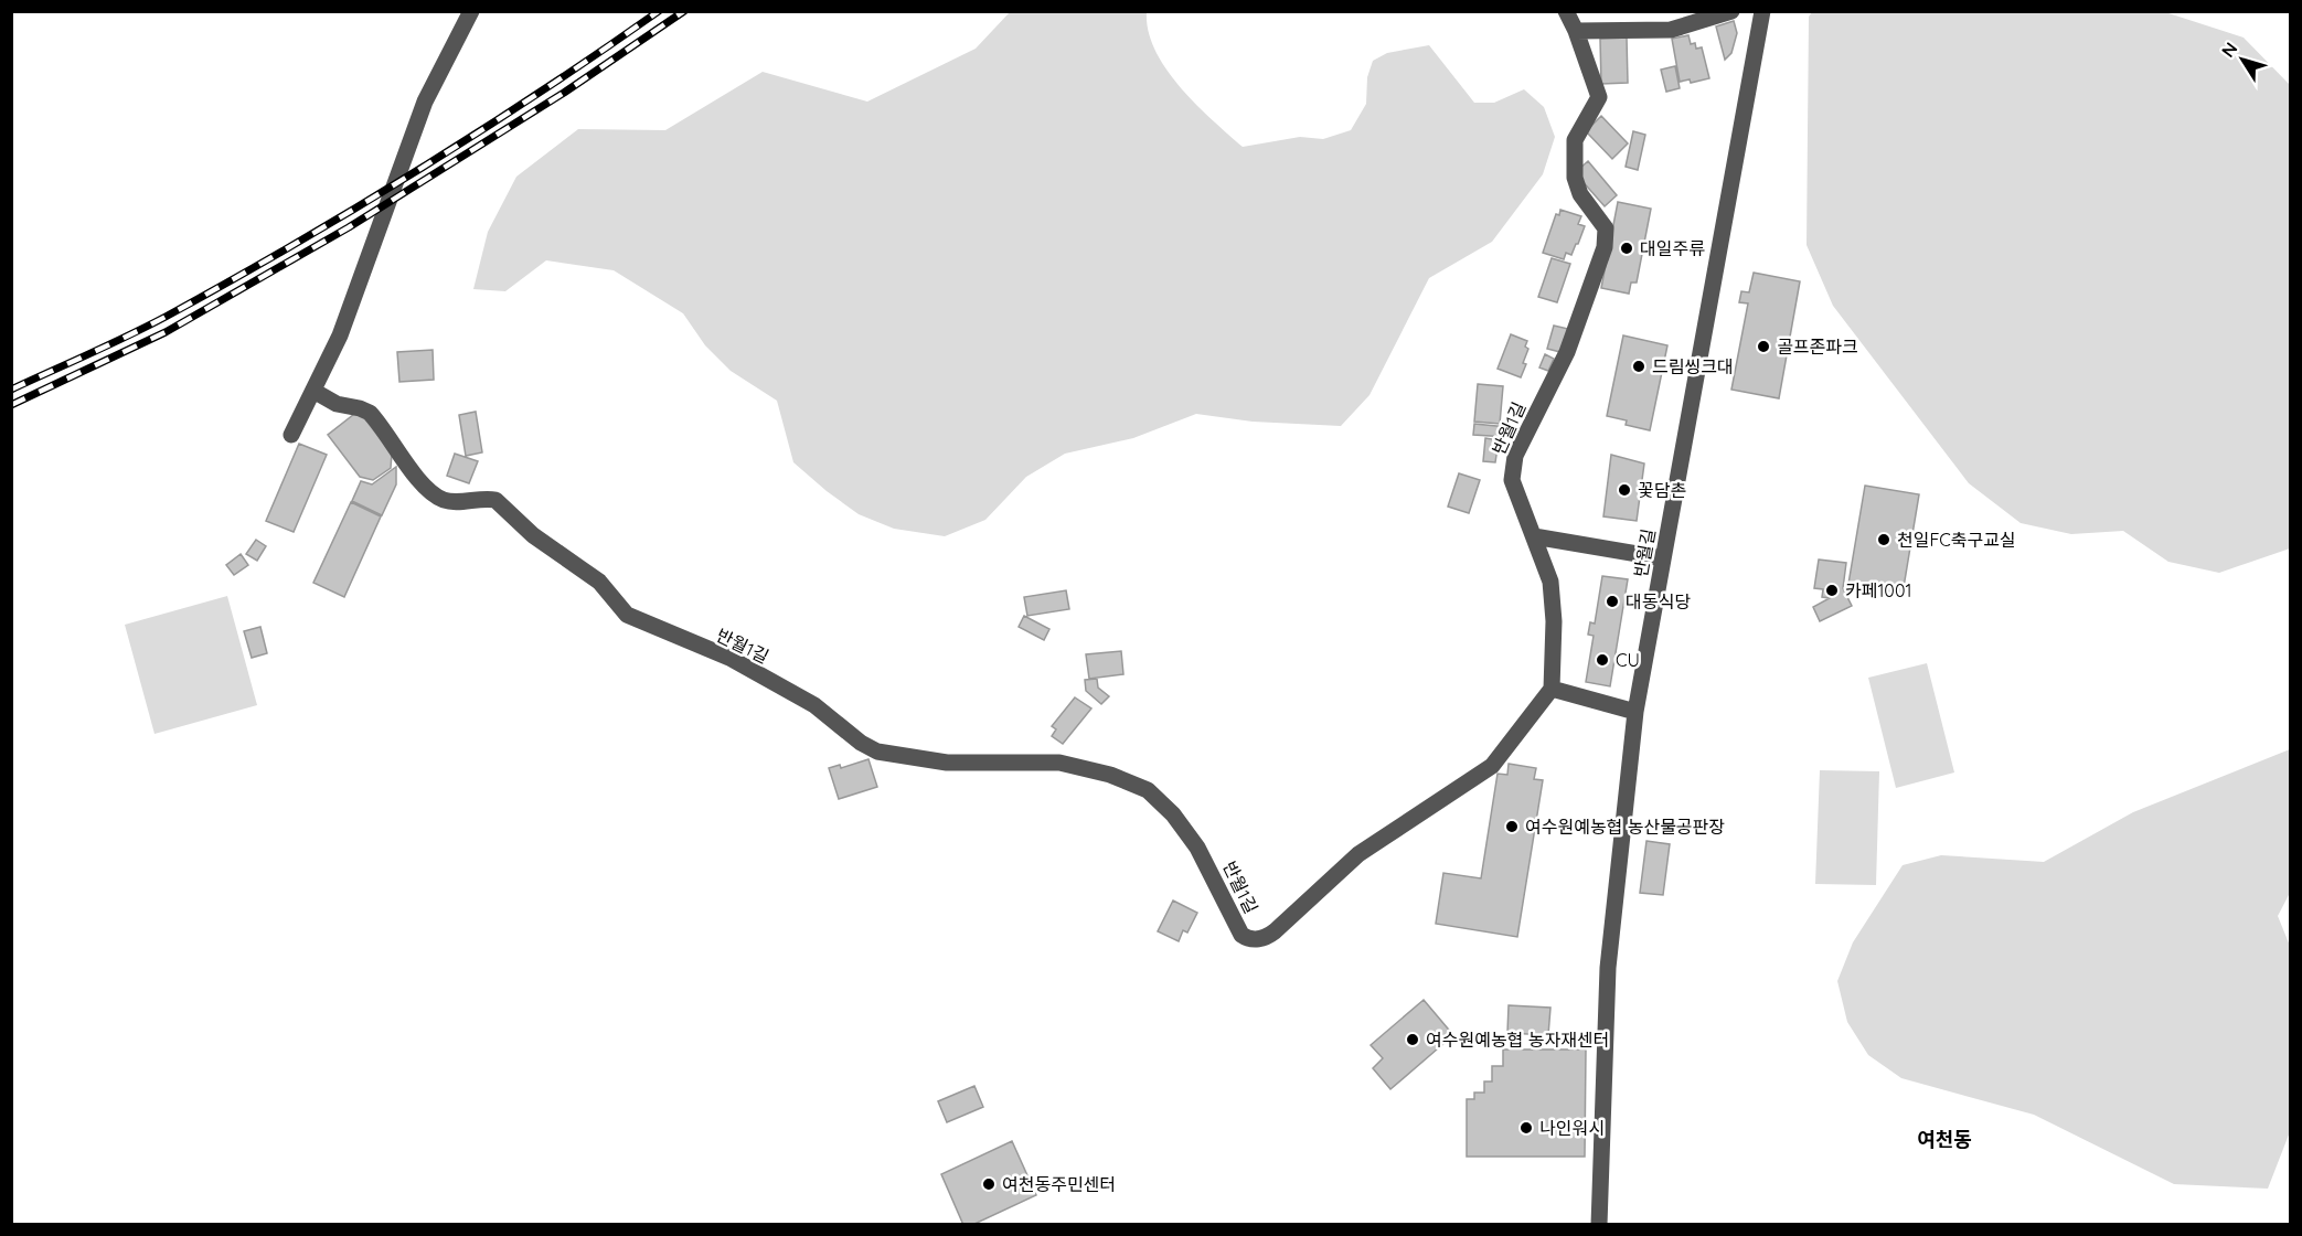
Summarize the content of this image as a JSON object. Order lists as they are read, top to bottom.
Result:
{
  "streets": {
    "street": ["반월1길", "반월길"]
  },
  "districts": ["여천동"],
  "places": [
    "대일주류",
    "골프존파크",
    "드림씽크대",
    "꽃담촌",
    "천일FC축구교실",
    "카페1001",
    "대동식당",
    "CU",
    "여수원예농협 농산물공판장",
    "여수원예농협 농자재센터",
    "나인워시",
    "여천동주민센터"
  ],
  "north": "top left"
}
